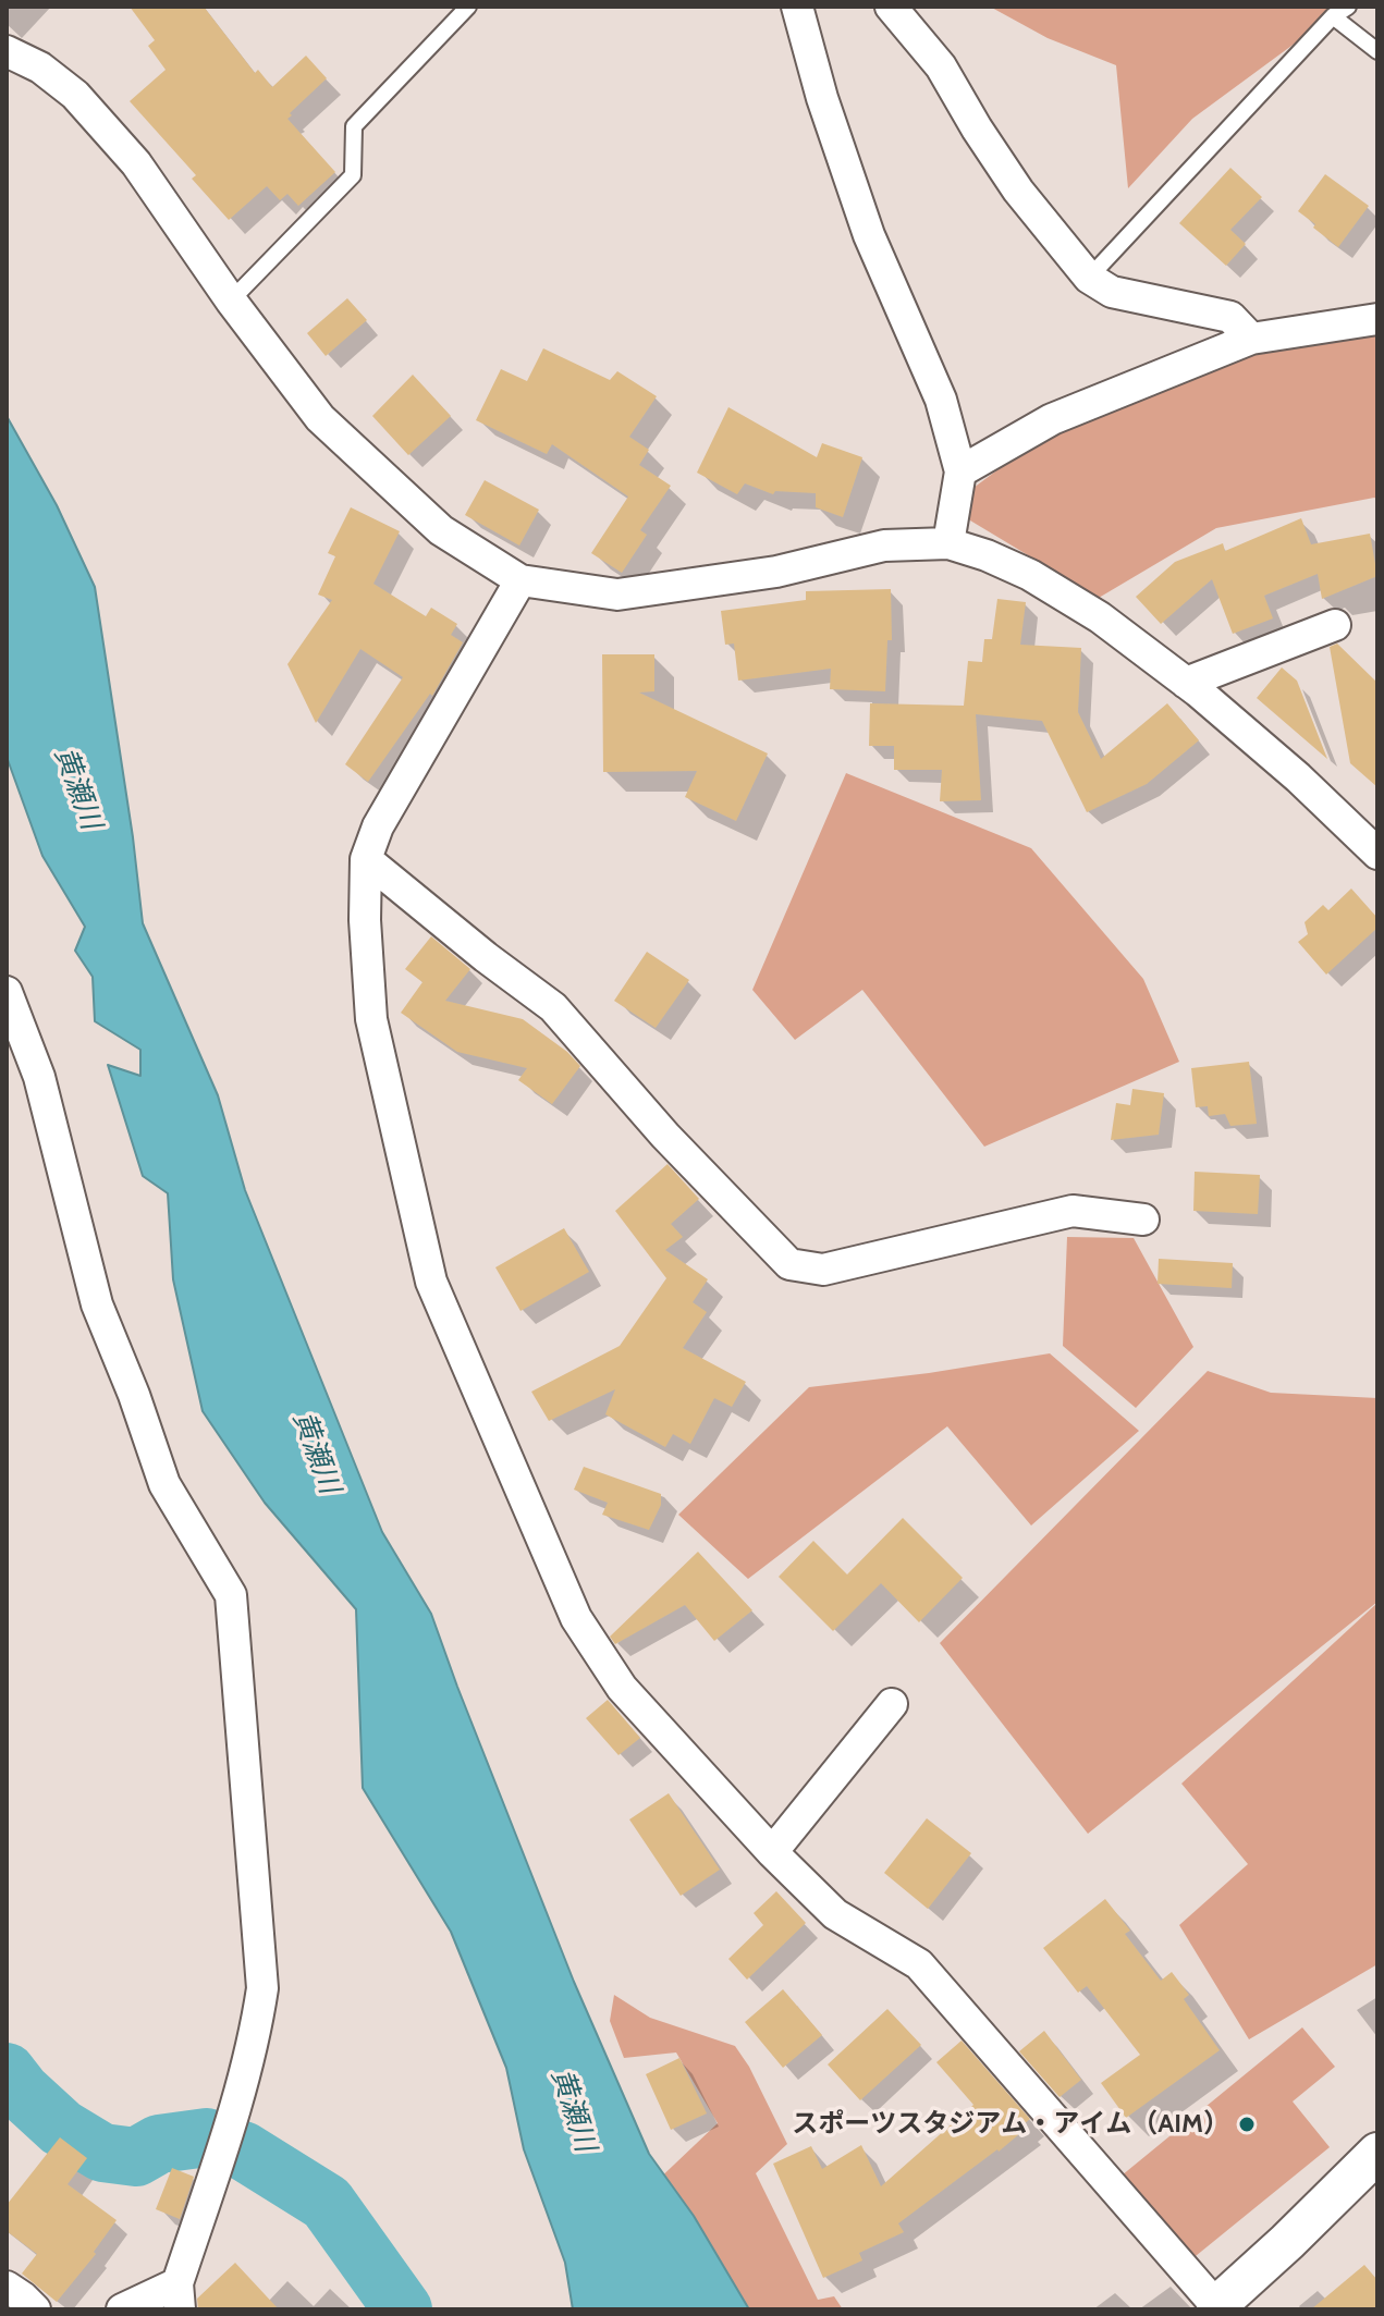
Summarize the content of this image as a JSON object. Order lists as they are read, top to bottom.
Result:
{
  "water": ["黄瀬川"],
  "places": ["スポーツスタジアム・アイム（AIM）"]
}
